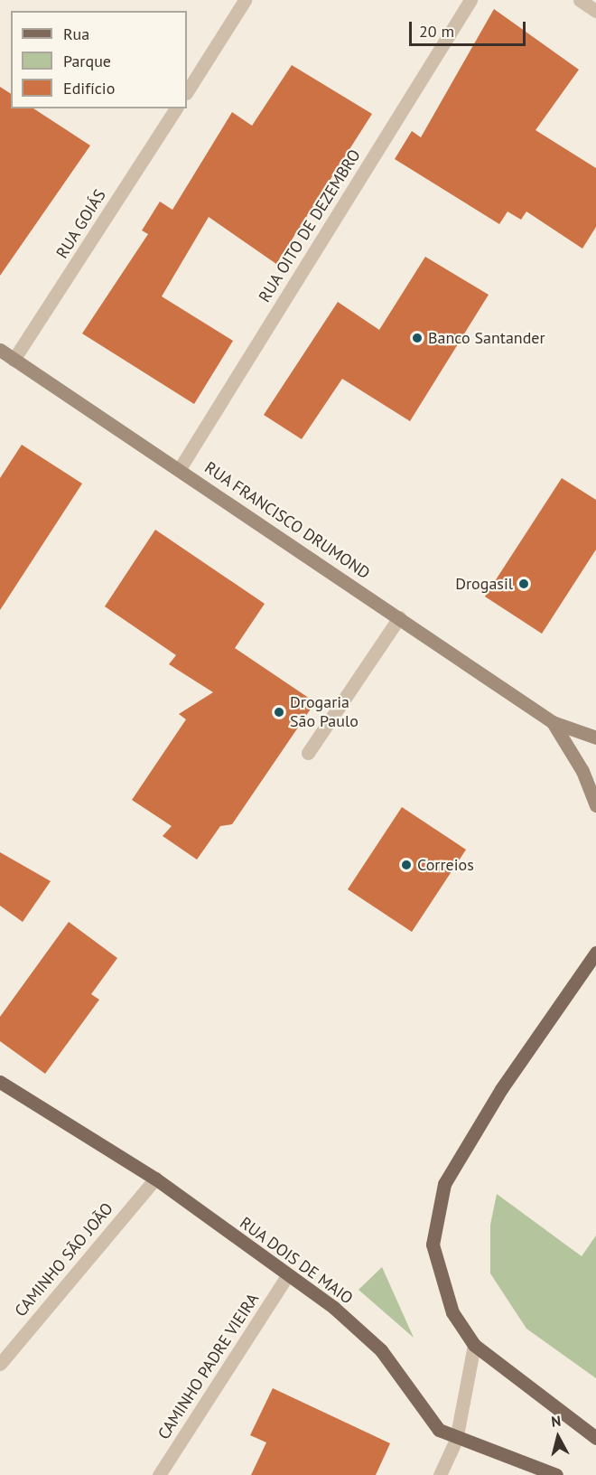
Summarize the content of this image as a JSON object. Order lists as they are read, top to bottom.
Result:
{
  "streets": {
    "main road": ["RUA FRANCISCO DRUMOND", "RUA DOIS DE MAIO"],
    "street": [
      "RUA GOIÁS",
      "RUA OITO DE DEZEMBRO",
      "CAMINHO SÃO JOÃO",
      "CAMINHO PADRE VIEIRA"
    ]
  },
  "crossings": [
    ["RUA GOIÁS", "RUA FRANCISCO DRUMOND"],
    ["RUA OITO DE DEZEMBRO", "RUA FRANCISCO DRUMOND"],
    ["CAMINHO SÃO JOÃO", "RUA DOIS DE MAIO"],
    ["RUA DOIS DE MAIO", "CAMINHO PADRE VIEIRA"]
  ],
  "places": [
    "Banco Santander",
    "Drogasil",
    "Drogaria São Paulo",
    "Correios"
  ],
  "legend": ["Rua", "Parque", "Edifício"],
  "scale_bar": "20 m",
  "north": "top"
}
